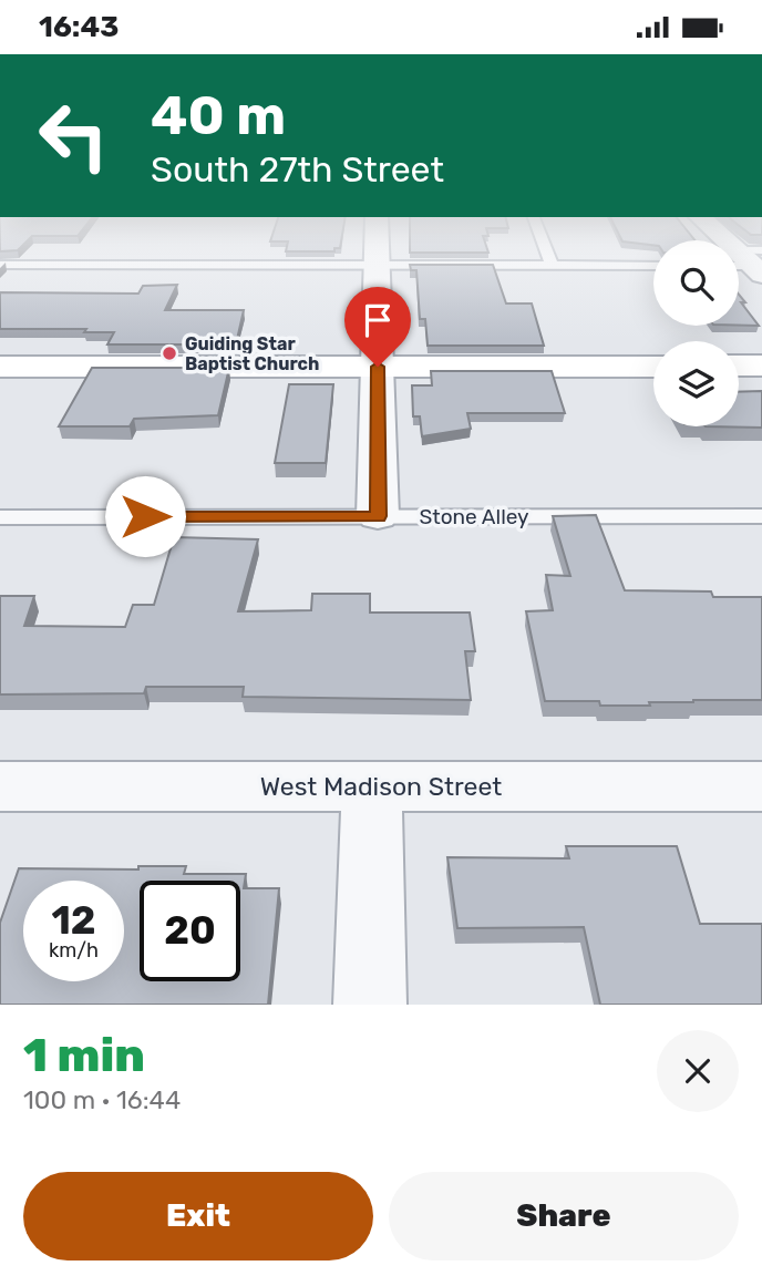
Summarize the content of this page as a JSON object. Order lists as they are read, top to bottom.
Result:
{
  "streets": {
    "street": ["West Madison Street"],
    "lane": ["Stone Alley"]
  },
  "places": ["Guiding Star Baptist Church"],
  "page": {
    "status": "16:43",
    "turn": ["40 m", "South 27th Street"],
    "speed": "12 km/h",
    "limit": "20",
    "heading": ["1 min", "100 m · 16:44"],
    "buttons": ["Exit", "Share"]
  }
}
